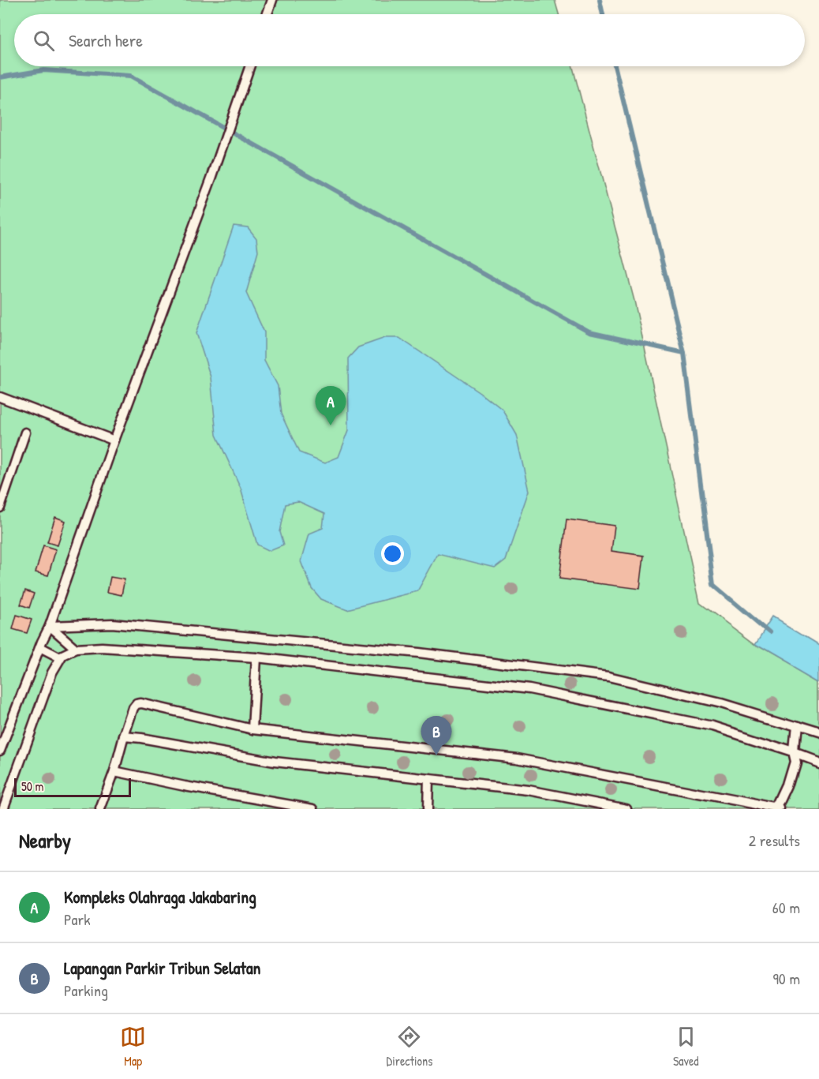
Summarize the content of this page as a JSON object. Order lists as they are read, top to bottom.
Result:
{
  "scale_bar": "50 m",
  "page": {
    "search": "Search here",
    "pins": ["A", "B"],
    "scale": "50 m",
    "heading": ["Nearby", "2 results"],
    "list": [
      {
        "mark": "A",
        "name": "Kompleks Olahraga Jakabaring",
        "note": "Park",
        "value": "60 m"
      },
      {
        "mark": "B",
        "name": "Lapangan Parkir Tribun Selatan",
        "note": "Parking",
        "value": "90 m"
      }
    ],
    "nav": ["Map", "Directions", "Saved"]
  }
}
